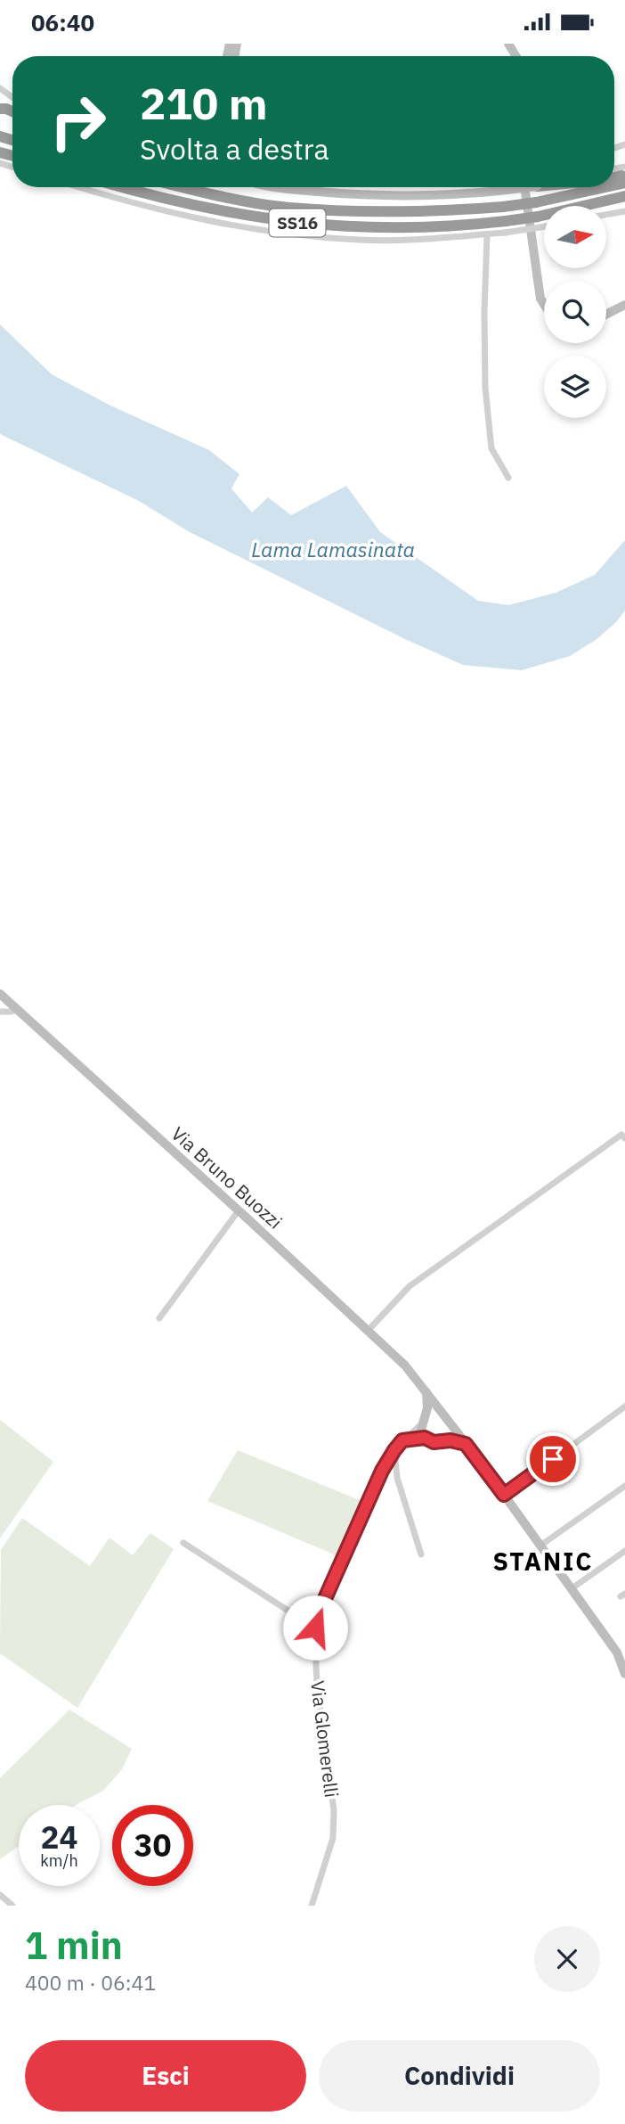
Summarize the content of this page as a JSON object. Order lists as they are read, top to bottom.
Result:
{
  "streets": {
    "highway": ["SS16"],
    "main road": ["Via Bruno Buozzi"],
    "street": ["Via Glomerelli"]
  },
  "crossings": [
    ["Via Bruno Buozzi", "Via Glomerelli"]
  ],
  "districts": ["STANIC"],
  "water": ["Lama Lamasinata"],
  "north": "right",
  "page": {
    "status": "06:40",
    "turn": ["210 m", "Svolta a destra"],
    "speed": "24 km/h",
    "limit": "30",
    "heading": ["1 min", "400 m · 06:41"],
    "buttons": ["Esci", "Condividi"]
  }
}
